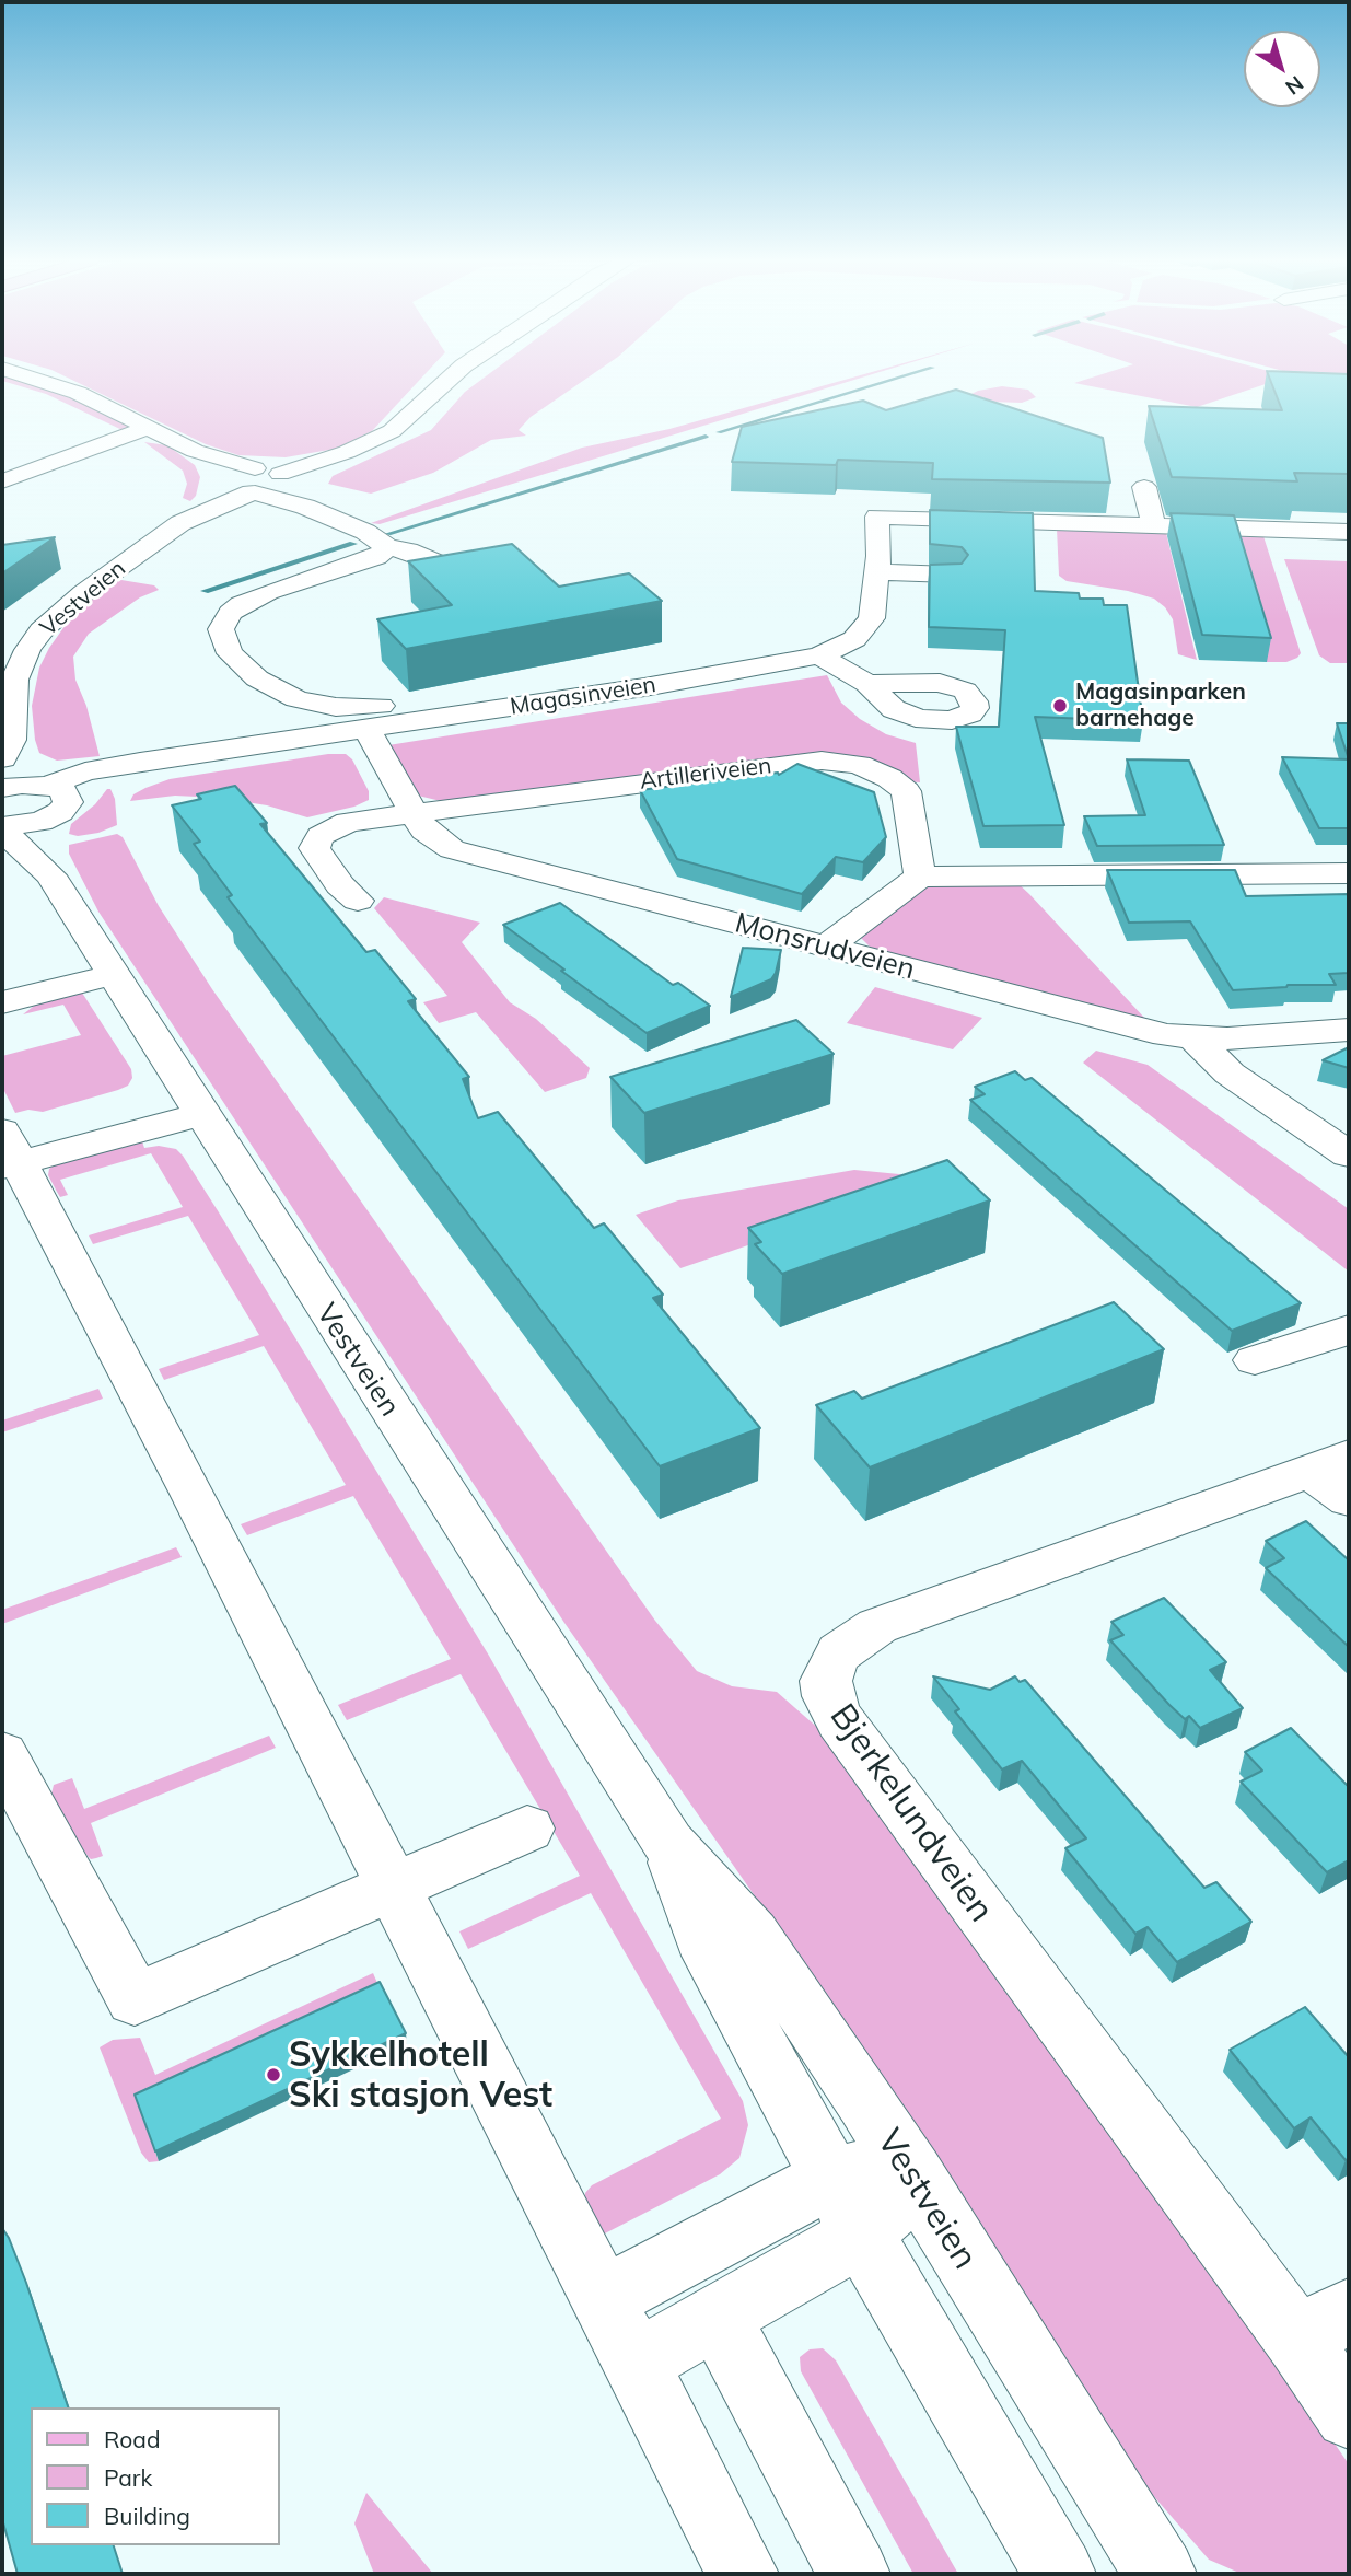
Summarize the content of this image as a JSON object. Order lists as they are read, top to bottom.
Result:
{
  "streets": {
    "street": [
      "Vestveien",
      "Magasinveien",
      "Artilleriveien",
      "Monsrudveien",
      "Bjerkelundveien"
    ]
  },
  "crossings": [
    ["Vestveien", "Magasinveien"],
    ["Magasinveien", "Monsrudveien"],
    ["Artilleriveien", "Monsrudveien"]
  ],
  "places": ["Magasinparken barnehage", "Sykkelhotell Ski stasjon Vest"],
  "legend": ["Road", "Park", "Building"],
  "north": "bottom right"
}
